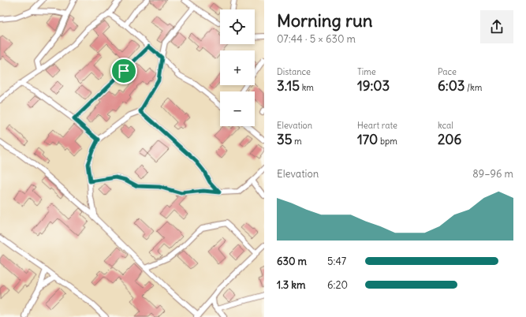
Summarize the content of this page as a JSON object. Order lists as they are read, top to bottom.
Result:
{
  "page": {
    "heading": ["Morning run", "07:44 · 5 × 630 m"],
    "map_buttons": ["+", "−"],
    "stats": [
      ["Distance", "3.15 km"],
      ["Time", "19:03"],
      ["Pace", "6:03 /km"],
      ["Elevation", "35 m"],
      ["Heart rate", "170 bpm"],
      ["kcal", "206"]
    ],
    "chart": ["Elevation", "89–96 m"],
    "list": [
      {
        "name": "630 m",
        "note": "5:47"
      },
      {
        "name": "1.3 km",
        "note": "6:20"
      }
    ]
  }
}
